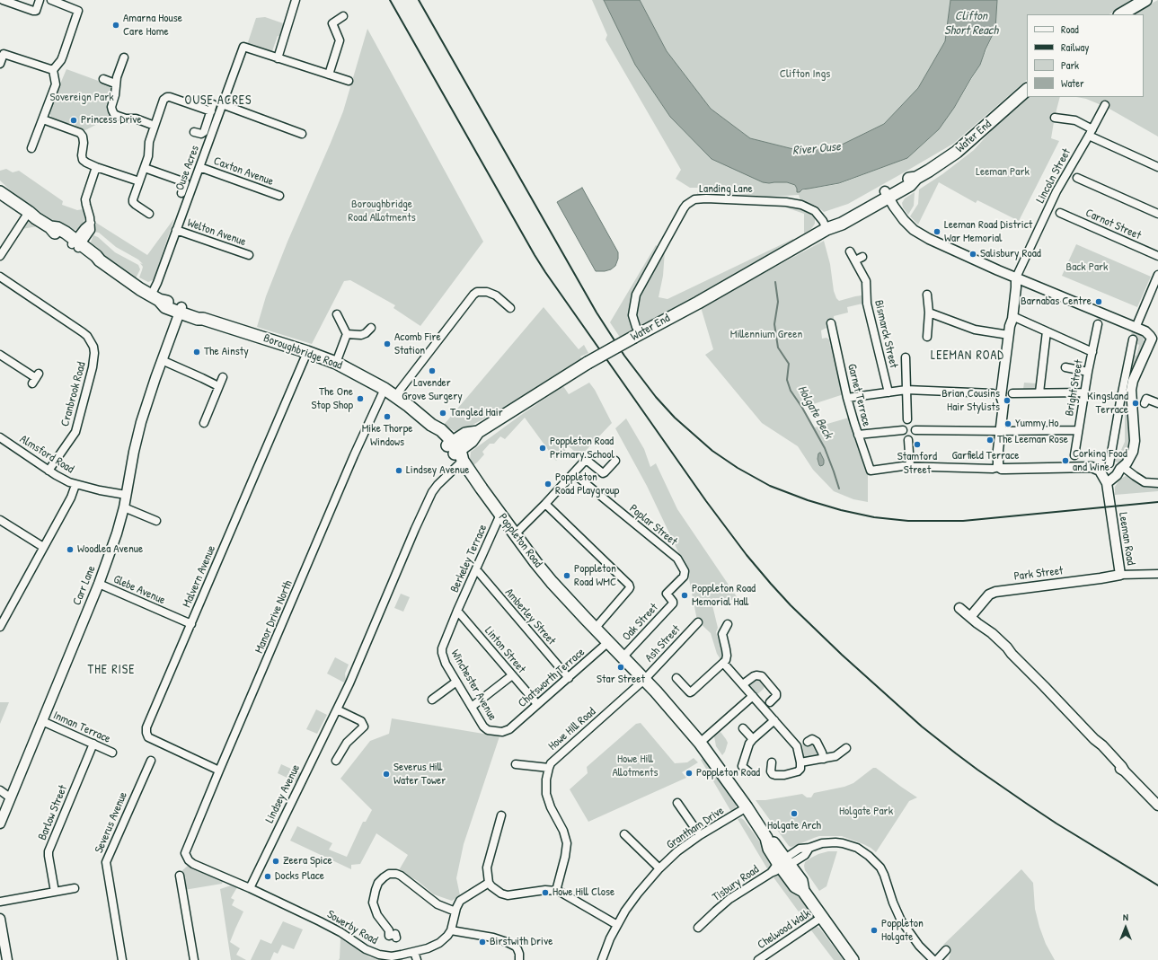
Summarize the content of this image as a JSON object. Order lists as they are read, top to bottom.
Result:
{
  "streets": {
    "main road": ["Water End", "Boroughbridge Road", "Poppleton Road"],
    "street": [
      "Ouse Acres",
      "Caxton Avenue",
      "Lincoln Street",
      "Landing Lane",
      "Carnot Street",
      "Welton Avenue",
      "Bismarck Street",
      "Bright Street",
      "Cranbrook Road",
      "Garnet Terrace",
      "Almsford Road",
      "Garfield Terrace",
      "Poplar Street",
      "Leeman Road",
      "Berkeley Terrace",
      "Park Street",
      "Malvern Avenue",
      "Carr Lane",
      "Glebe Avenue",
      "Manor Drive North",
      "Amberley Street",
      "Oak Street",
      "Ash Street",
      "Linton Street",
      "Chatsworth Terrace",
      "Winchester Avenue",
      "Inman Terrace",
      "Howe Hill Road",
      "Lindsey Avenue",
      "Barlow Street",
      "Severus Avenue",
      "Grantham Drive",
      "Tisbury Road",
      "Sowerby Road",
      "Chelwood Walk"
    ]
  },
  "crossings": [
    ["Water End", "Landing Lane"],
    ["Water End", "Boroughbridge Road"],
    ["Water End", "Lindsey Avenue"],
    ["Ouse Acres", "Caxton Avenue"],
    ["Ouse Acres", "Welton Avenue"],
    ["Ouse Acres", "Boroughbridge Road"],
    ["Boroughbridge Road", "Poppleton Road"],
    ["Boroughbridge Road", "Malvern Avenue"],
    ["Boroughbridge Road", "Carr Lane"],
    ["Boroughbridge Road", "Manor Drive North"],
    ["Boroughbridge Road", "Lindsey Avenue"],
    ["Cranbrook Road", "Almsford Road"],
    ["Garnet Terrace", "Garfield Terrace"],
    ["Almsford Road", "Carr Lane"],
    ["Garfield Terrace", "Leeman Road"],
    ["Poplar Street", "Oak Street"],
    ["Leeman Road", "Park Street"],
    ["Poppleton Road", "Berkeley Terrace"],
    ["Poppleton Road", "Oak Street"],
    ["Poppleton Road", "Ash Street"],
    ["Poppleton Road", "Chatsworth Terrace"],
    ["Poppleton Road", "Howe Hill Road"],
    ["Poppleton Road", "Grantham Drive"],
    ["Poppleton Road", "Tisbury Road"],
    ["Poppleton Road", "Chelwood Walk"],
    ["Berkeley Terrace", "Amberley Street"],
    ["Berkeley Terrace", "Linton Street"],
    ["Berkeley Terrace", "Winchester Avenue"],
    ["Malvern Avenue", "Glebe Avenue"],
    ["Malvern Avenue", "Manor Drive North"],
    ["Carr Lane", "Glebe Avenue"],
    ["Carr Lane", "Inman Terrace"],
    ["Manor Drive North", "Sowerby Road"],
    ["Amberley Street", "Chatsworth Terrace"],
    ["Ash Street", "Howe Hill Road"],
    ["Linton Street", "Chatsworth Terrace"],
    ["Linton Street", "Winchester Avenue"],
    ["Chatsworth Terrace", "Winchester Avenue"],
    ["Inman Terrace", "Barlow Street"],
    ["Lindsey Avenue", "Sowerby Road"]
  ],
  "districts": ["OUSE ACRES", "LEEMAN ROAD", "THE RISE"],
  "water": ["Clifton Short Reach", "River Ouse", "Holgate Beck"],
  "parks": [
    "Clifton Ings",
    "Sovereign Park",
    "Leeman Park",
    "Boroughbridge Road Allotments",
    "Back Park",
    "Millennium Green",
    "Howe Hill Allotments",
    "Holgate Park"
  ],
  "places": [
    "Amarna House Care Home",
    "Princess Drive",
    "Leeman Road District War Memorial",
    "Salisbury Road",
    "Barnabas Centre",
    "Acomb Fire Station",
    "The Ainsty",
    "Lavender Grove Surgery",
    "The One Stop Shop",
    "Brian Cousins Hair Stylists",
    "Kingsland Terrace",
    "Tangled Hair",
    "Mike Thorpe Windows",
    "Yummy Ho",
    "The Leeman Rose",
    "Stamford Street",
    "Poppleton Road Primary School",
    "Corking Food and Wine",
    "Lindsey Avenue",
    "Poppleton Road Playgroup",
    "Woodlea Avenue",
    "Poppleton Road WMC",
    "Poppleton Road Memorial Hall",
    "Star Street",
    "Poppleton Road",
    "Severus Hill Water Tower",
    "Holgate Arch",
    "Zeera Spice",
    "Docks Place",
    "Howe Hill Close",
    "Poppleton Holgate",
    "Birstwith Drive"
  ],
  "legend": [
    "Road",
    "Railway",
    "Park",
    "Water"
  ],
  "north": "top"
}
